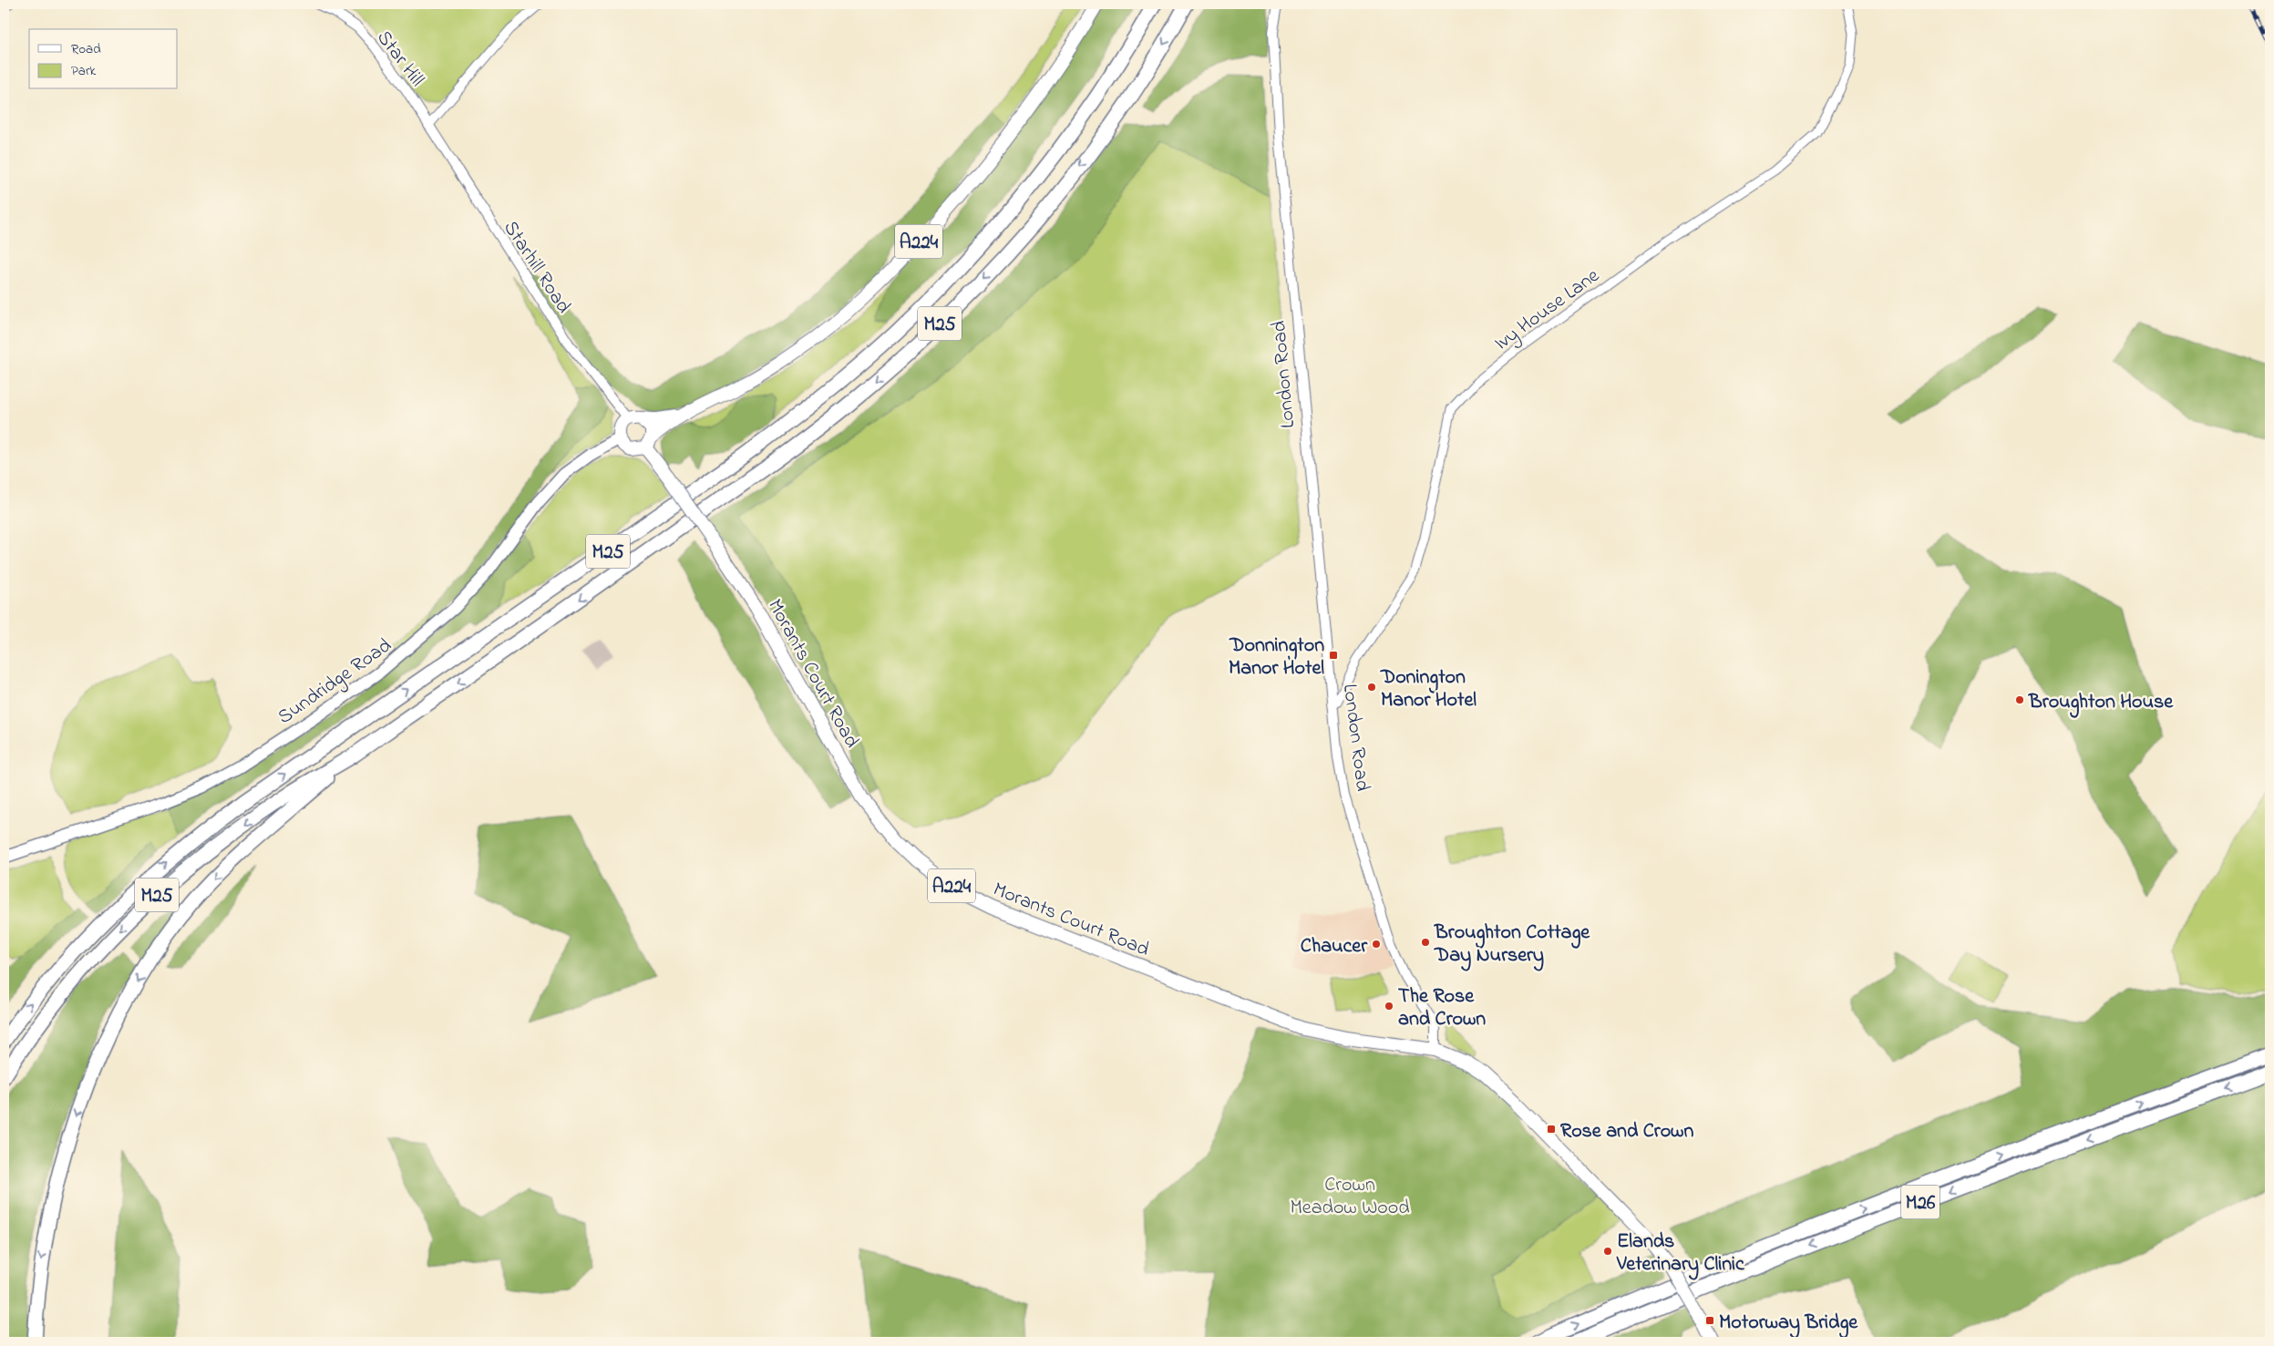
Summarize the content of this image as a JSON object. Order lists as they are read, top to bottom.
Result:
{
  "streets": {
    "highway": ["M25", "M26"],
    "main road": ["A224", "Morants Court Road", "Sundridge Road"],
    "street": [
      "Star Hill",
      "Starhill Road",
      "Ivy House Lane",
      "London Road"
    ]
  },
  "crossings": [
    ["Star Hill", "Starhill Road"],
    ["A224", "Starhill Road"],
    ["A224", "London Road"],
    ["A224", "Morants Court Road"],
    ["A224", "Sundridge Road"],
    ["Starhill Road", "Morants Court Road"],
    ["Starhill Road", "Sundridge Road"],
    ["Ivy House Lane", "London Road"],
    ["London Road", "Morants Court Road"],
    ["Morants Court Road", "Sundridge Road"]
  ],
  "parks": ["Crown Meadow Wood"],
  "places": {
    "transit": ["Donnington Manor Hotel", "Rose and Crown", "Motorway Bridge"],
    "other": [
      "Donington Manor Hotel",
      "Broughton House",
      "Broughton Cottage Day Nursery",
      "Chaucer",
      "The Rose and Crown",
      "Elands Veterinary Clinic"
    ]
  },
  "legend": ["Road", "Park"]
}
